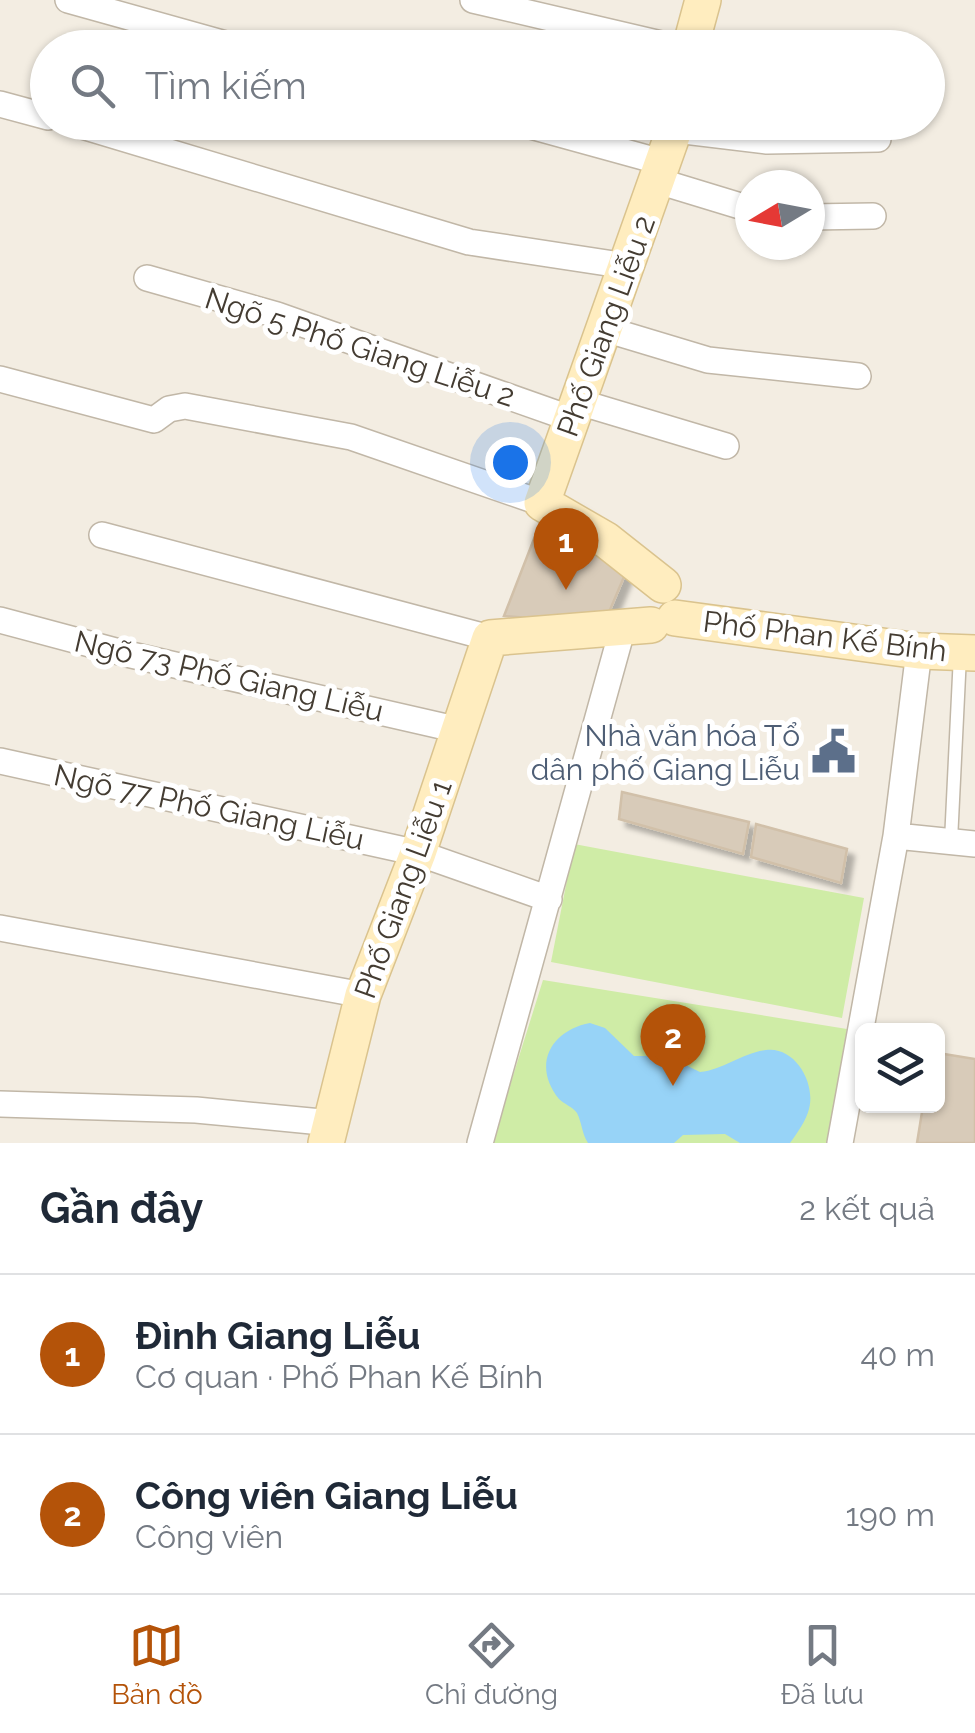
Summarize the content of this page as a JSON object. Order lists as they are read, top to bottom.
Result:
{
  "streets": {
    "main road": ["Phố Giang Liễu 2", "Phố Phan Kế Bính", "Phố Giang Liễu 1"],
    "street": ["Ngõ 5 Phố Giang Liễu 2", "Ngõ 73 Phố Giang Liễu", "Ngõ 77 Phố Giang Liễu"]
  },
  "crossings": [
    ["Phố Giang Liễu 2", "Ngõ 5 Phố Giang Liễu 2"],
    ["Phố Phan Kế Bính", "Phố Giang Liễu 1"],
    ["Ngõ 73 Phố Giang Liễu", "Phố Giang Liễu 1"],
    ["Ngõ 77 Phố Giang Liễu", "Phố Giang Liễu 1"]
  ],
  "places": {
    "public building": ["Nhà văn hóa Tổ dân phố Giang Liễu"]
  },
  "north": "left",
  "page": {
    "search": "Tìm kiếm",
    "pins": ["1", "2"],
    "heading": ["Gần đây", "2 kết quả"],
    "list": [
      {
        "mark": "1",
        "name": "Đình Giang Liễu",
        "note": "Cơ quan · Phố Phan Kế Bính",
        "value": "40 m"
      },
      {
        "mark": "2",
        "name": "Công viên Giang Liễu",
        "note": "Công viên",
        "value": "190 m"
      }
    ],
    "nav": ["Bản đồ", "Chỉ đường", "Đã lưu"]
  }
}
